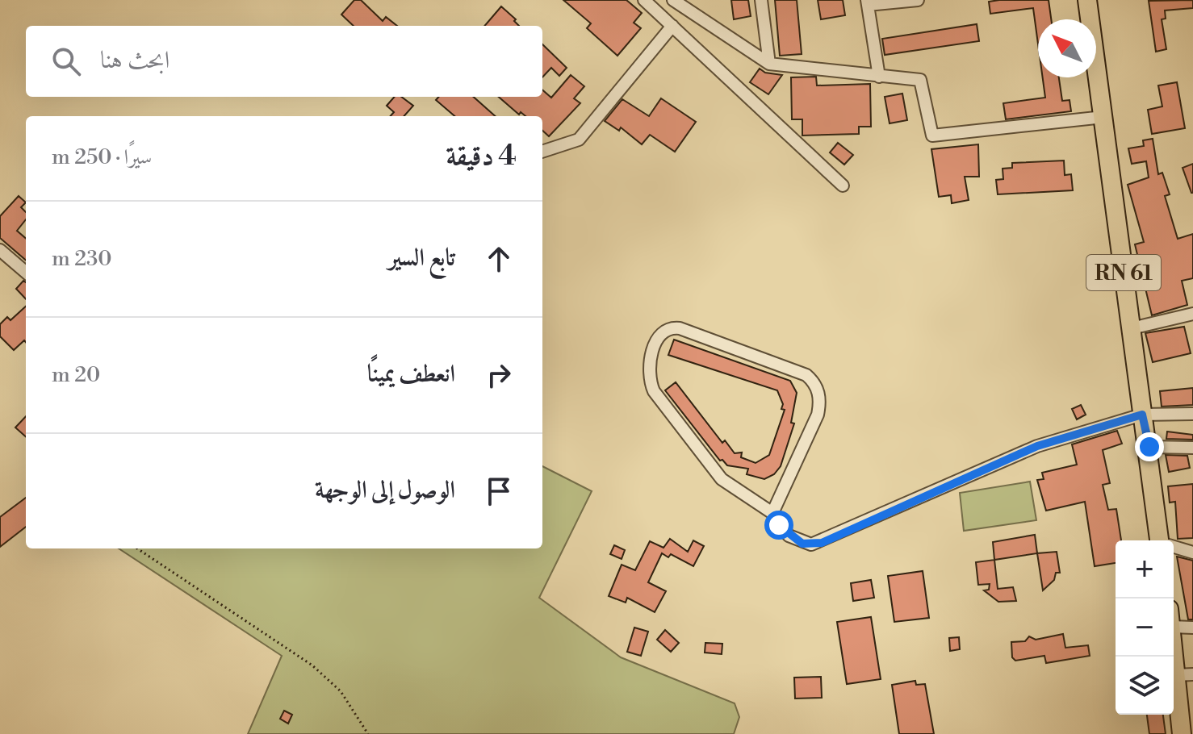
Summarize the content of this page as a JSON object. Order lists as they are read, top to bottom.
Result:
{
  "streets": {
    "main road": ["RN 61"]
  },
  "north": "top left",
  "page": {
    "search": "ابحث هنا",
    "heading": ["4 دقيقة", "سيرًا · 250 m"],
    "list": [
      ["تابع السير", "230 m"],
      ["انعطف يمينًا", "20 m"],
      "الوصول إلى الوجهة"
    ],
    "map_buttons": ["+", "−"]
  }
}
